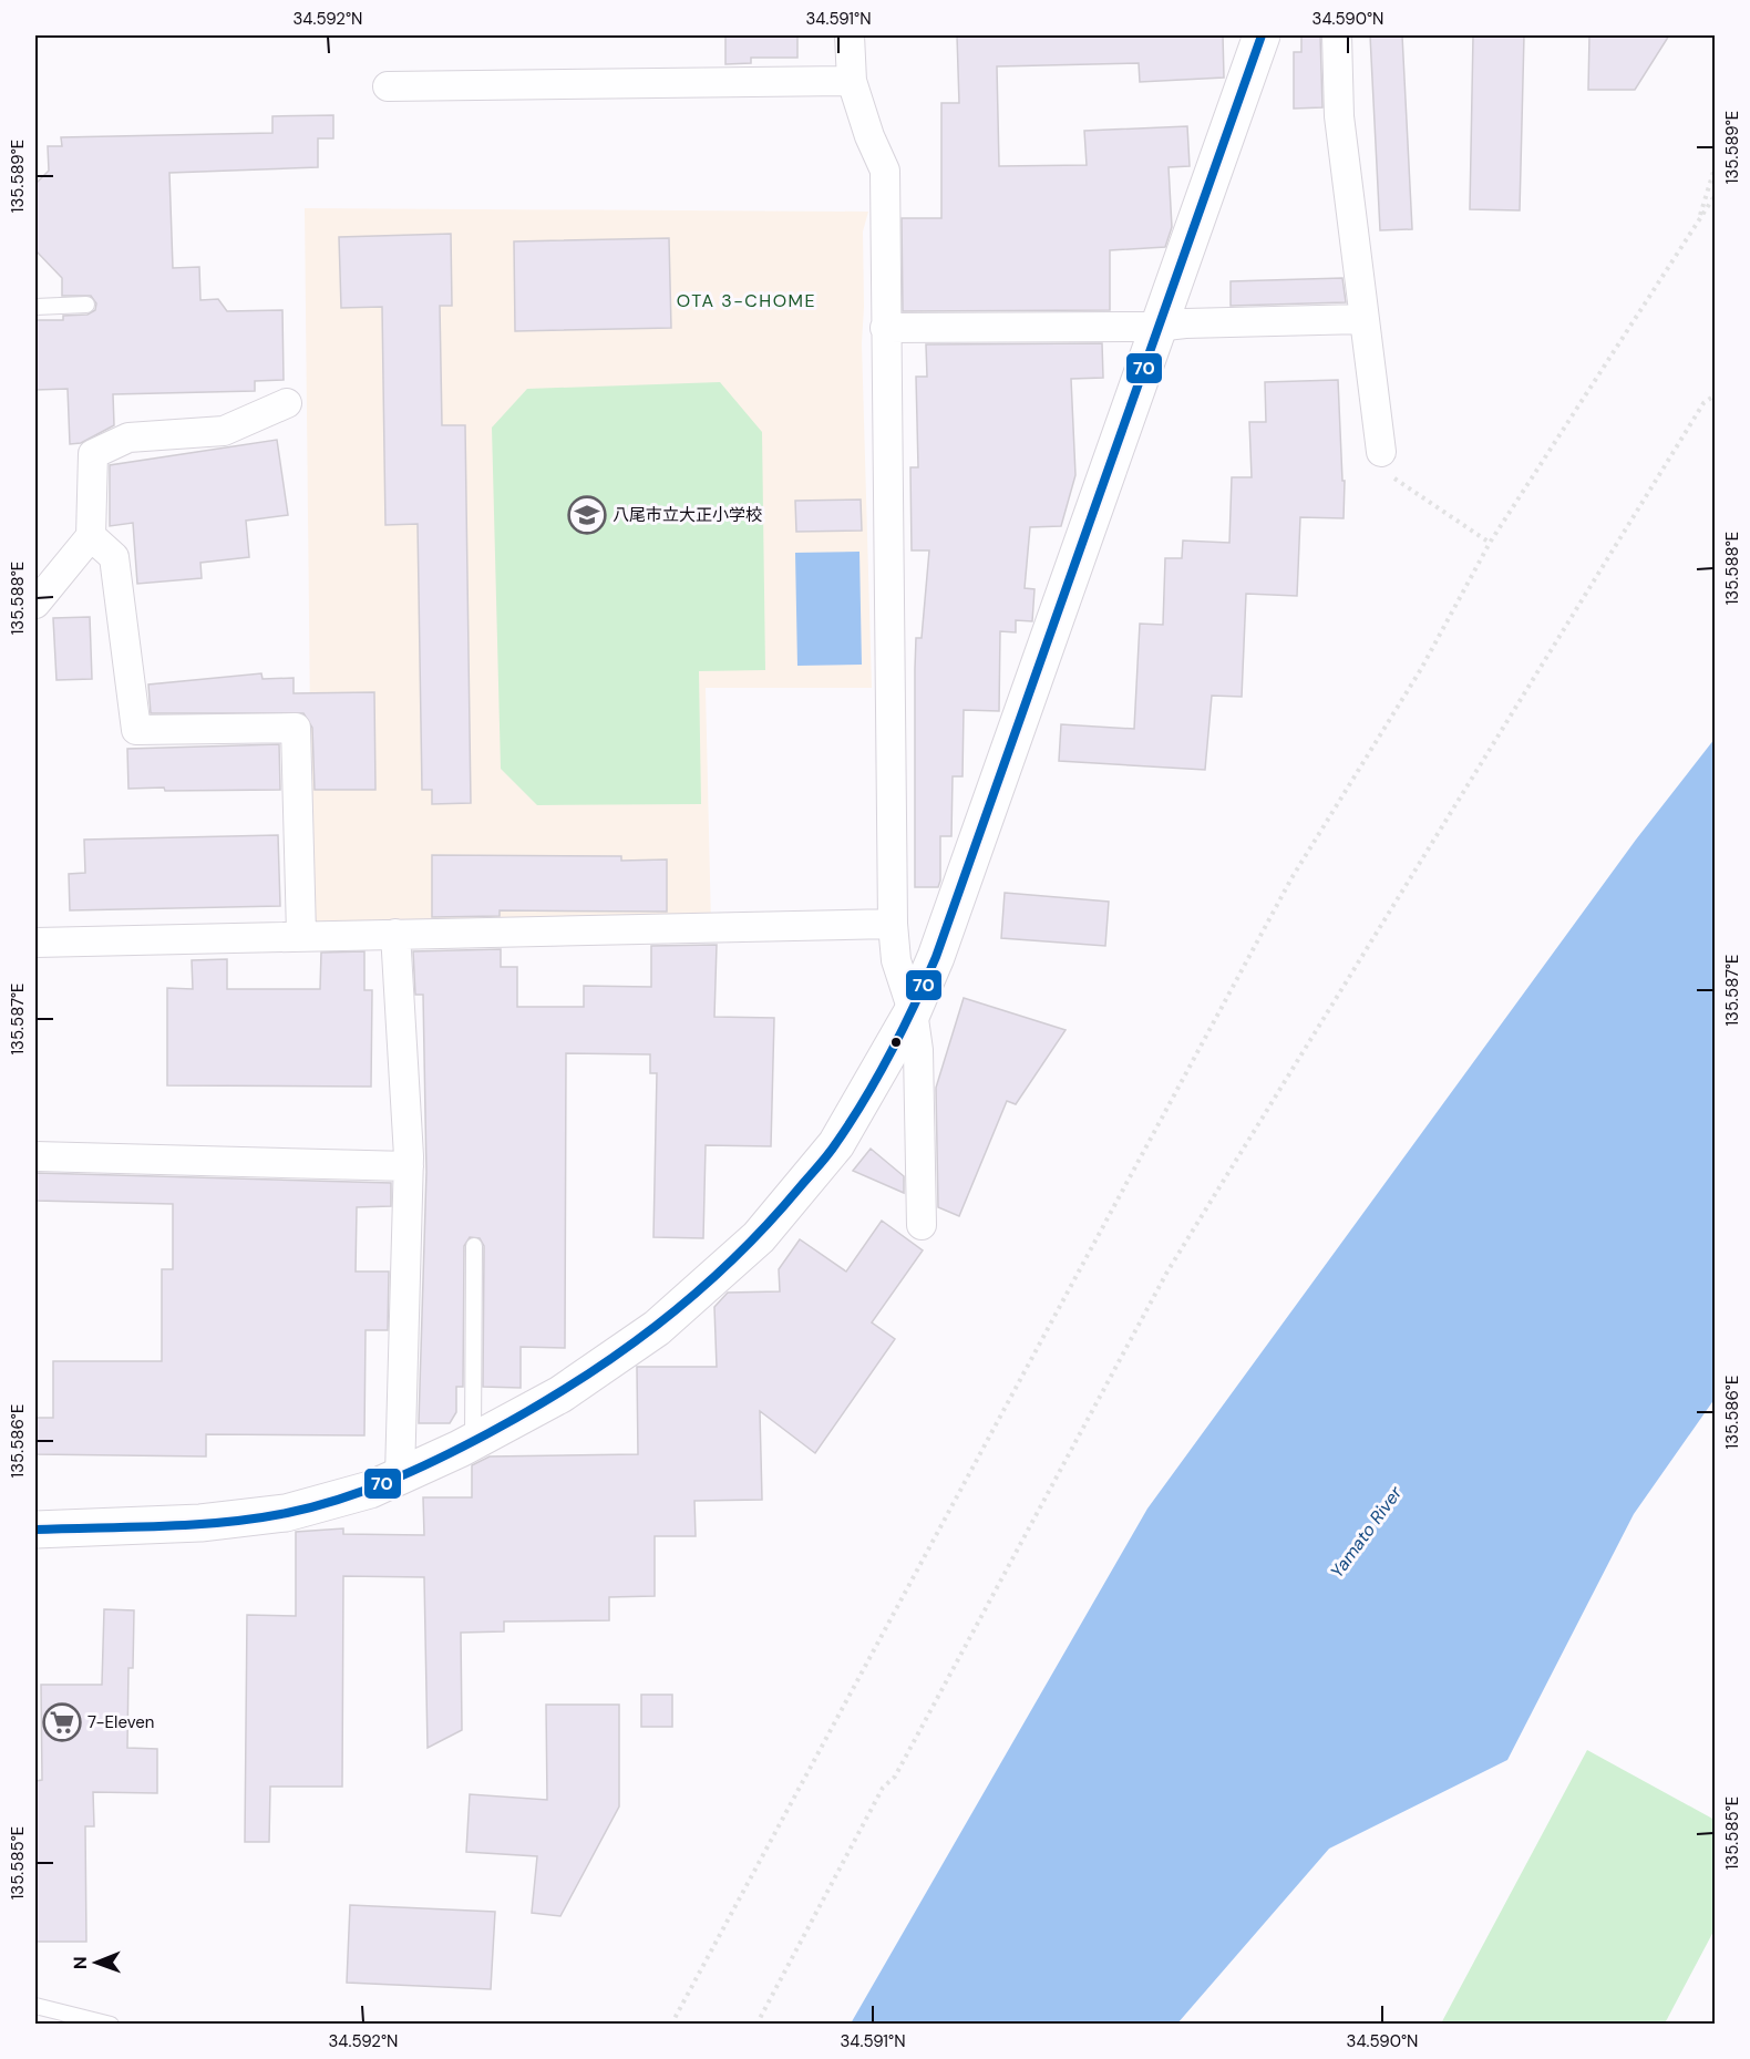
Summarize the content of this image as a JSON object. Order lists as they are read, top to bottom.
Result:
{
  "districts": ["OTA 3-CHOME"],
  "water": ["Yamato River"],
  "places": {
    "school or university": ["八尾市立大正小学校"],
    "supermarket": ["7-Eleven"]
  },
  "lines": ["transit line 70"],
  "north": "left",
  "coordinates": [
    "34.592°N",
    "34.591°N",
    "34.590°N",
    "135.589°E",
    "135.588°E",
    "135.587°E",
    "135.586°E",
    "135.585°E"
  ]
}
